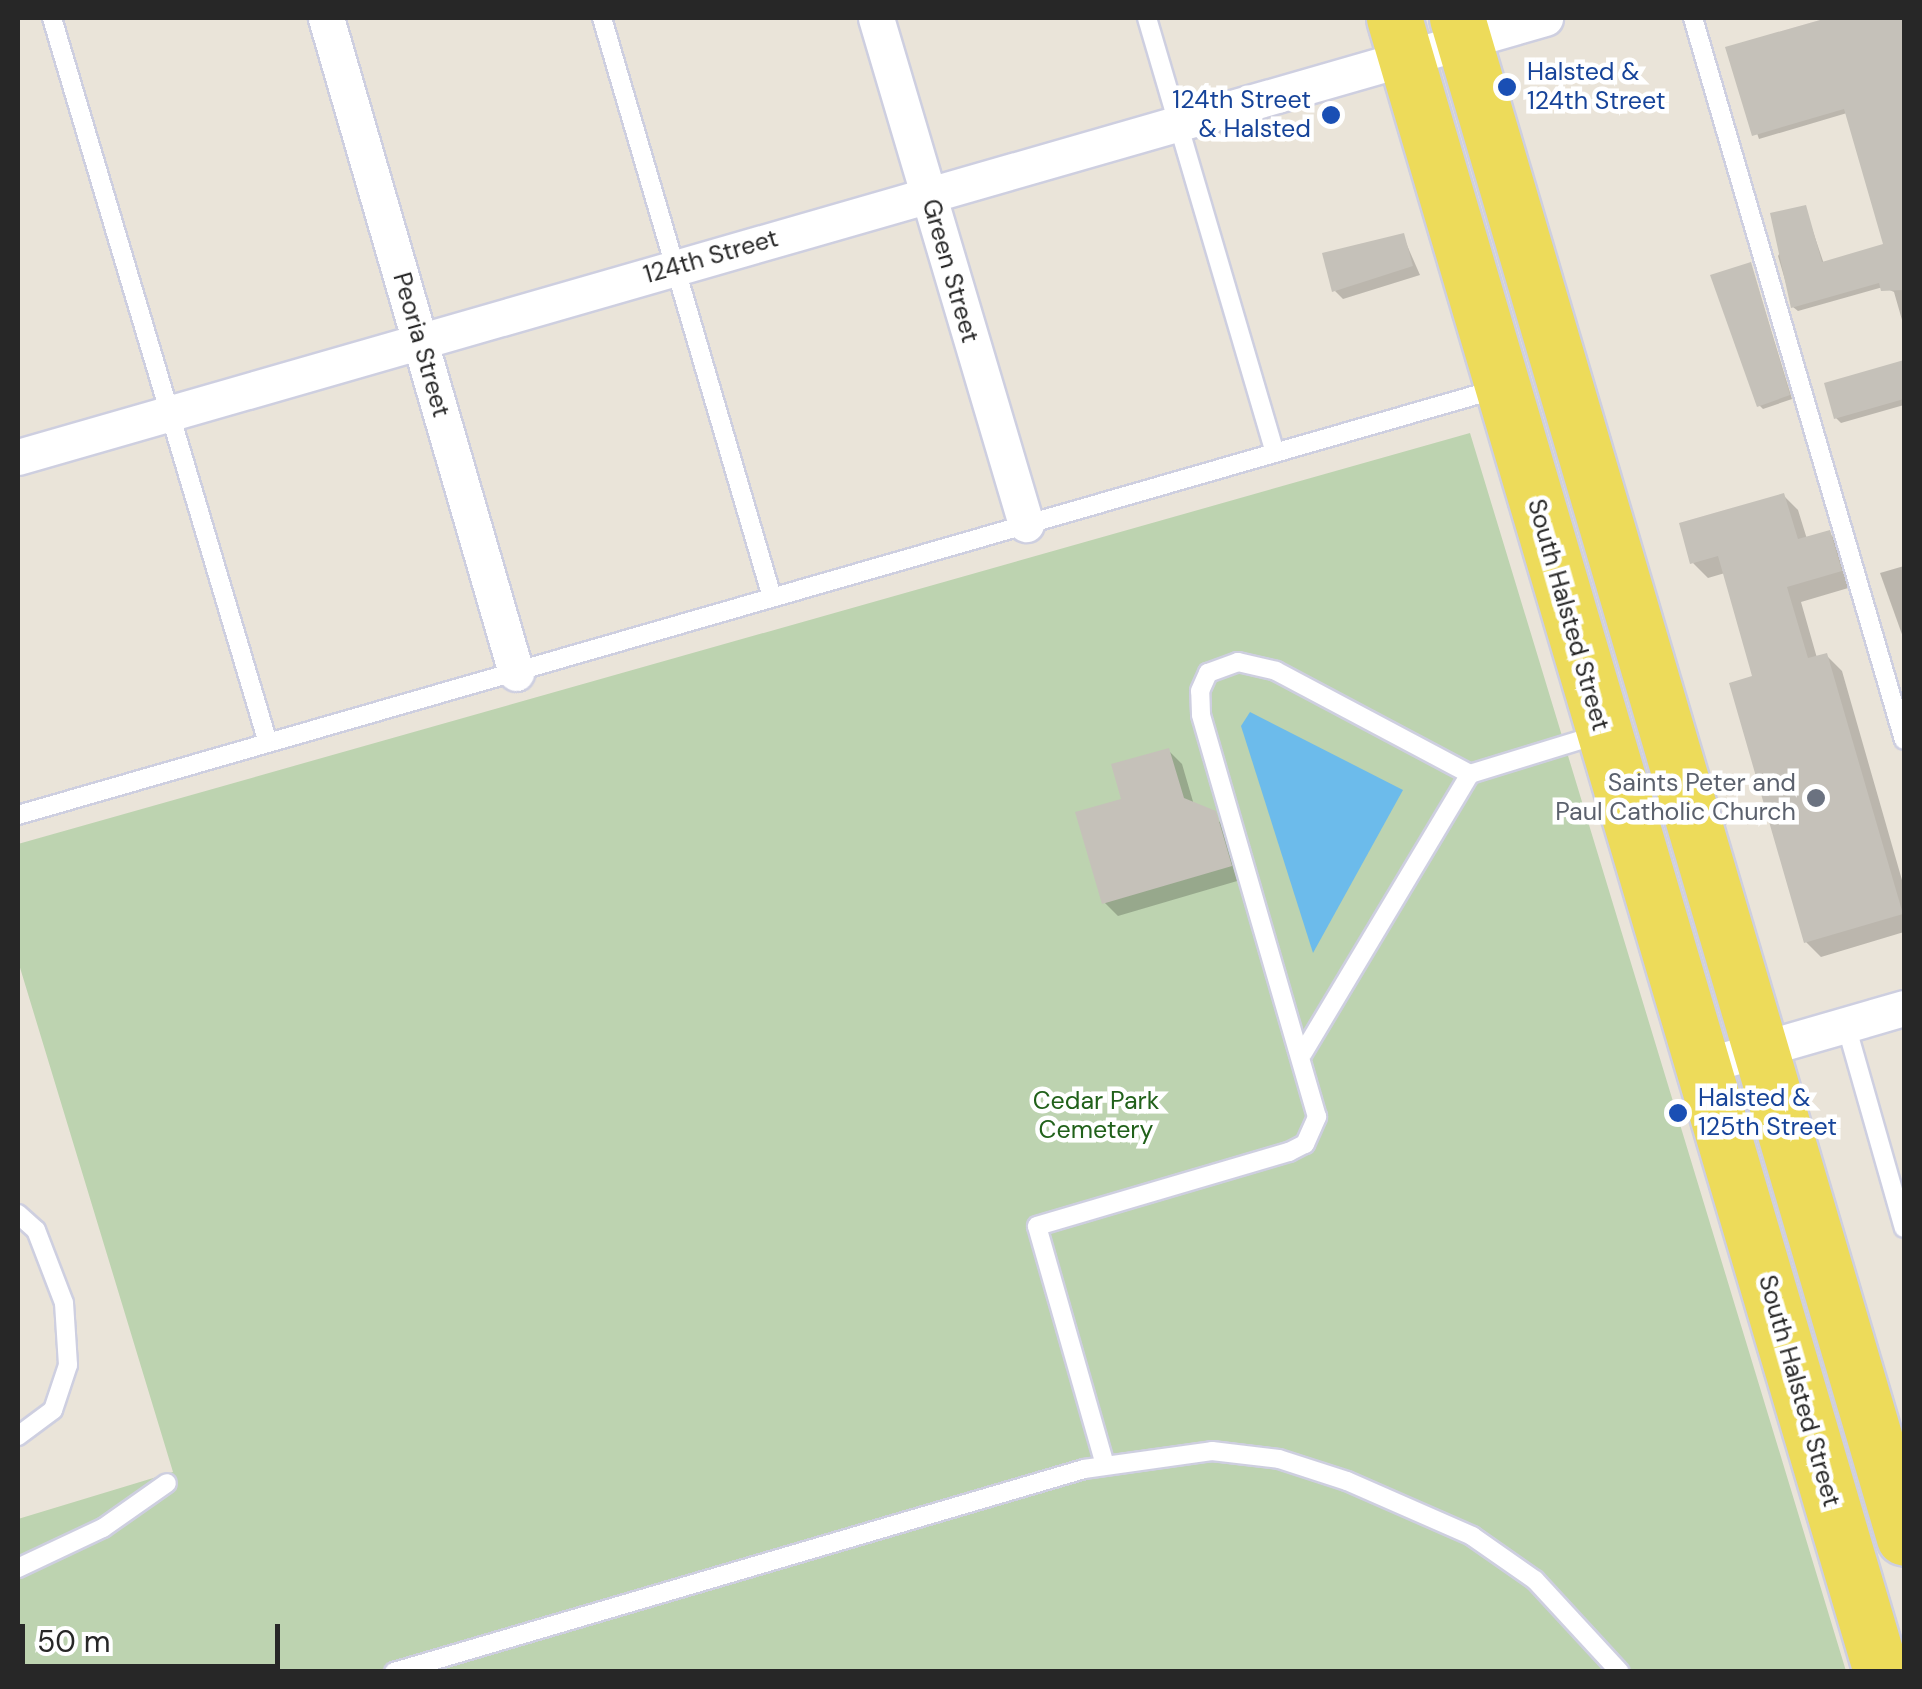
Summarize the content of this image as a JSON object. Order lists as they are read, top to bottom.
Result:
{
  "streets": {
    "main road": ["South Halsted Street"],
    "street": ["124th Street", "Green Street", "Peoria Street"]
  },
  "crossings": [
    ["124th Street", "Green Street"],
    ["124th Street", "Peoria Street"],
    ["124th Street", "South Halsted Street"]
  ],
  "parks": ["Cedar Park Cemetery"],
  "places": [
    "Halsted & 124th Street",
    "124th Street & Halsted",
    "Saints Peter and Paul Catholic Church",
    "Halsted & 125th Street"
  ],
  "scale_bar": "50 m"
}
